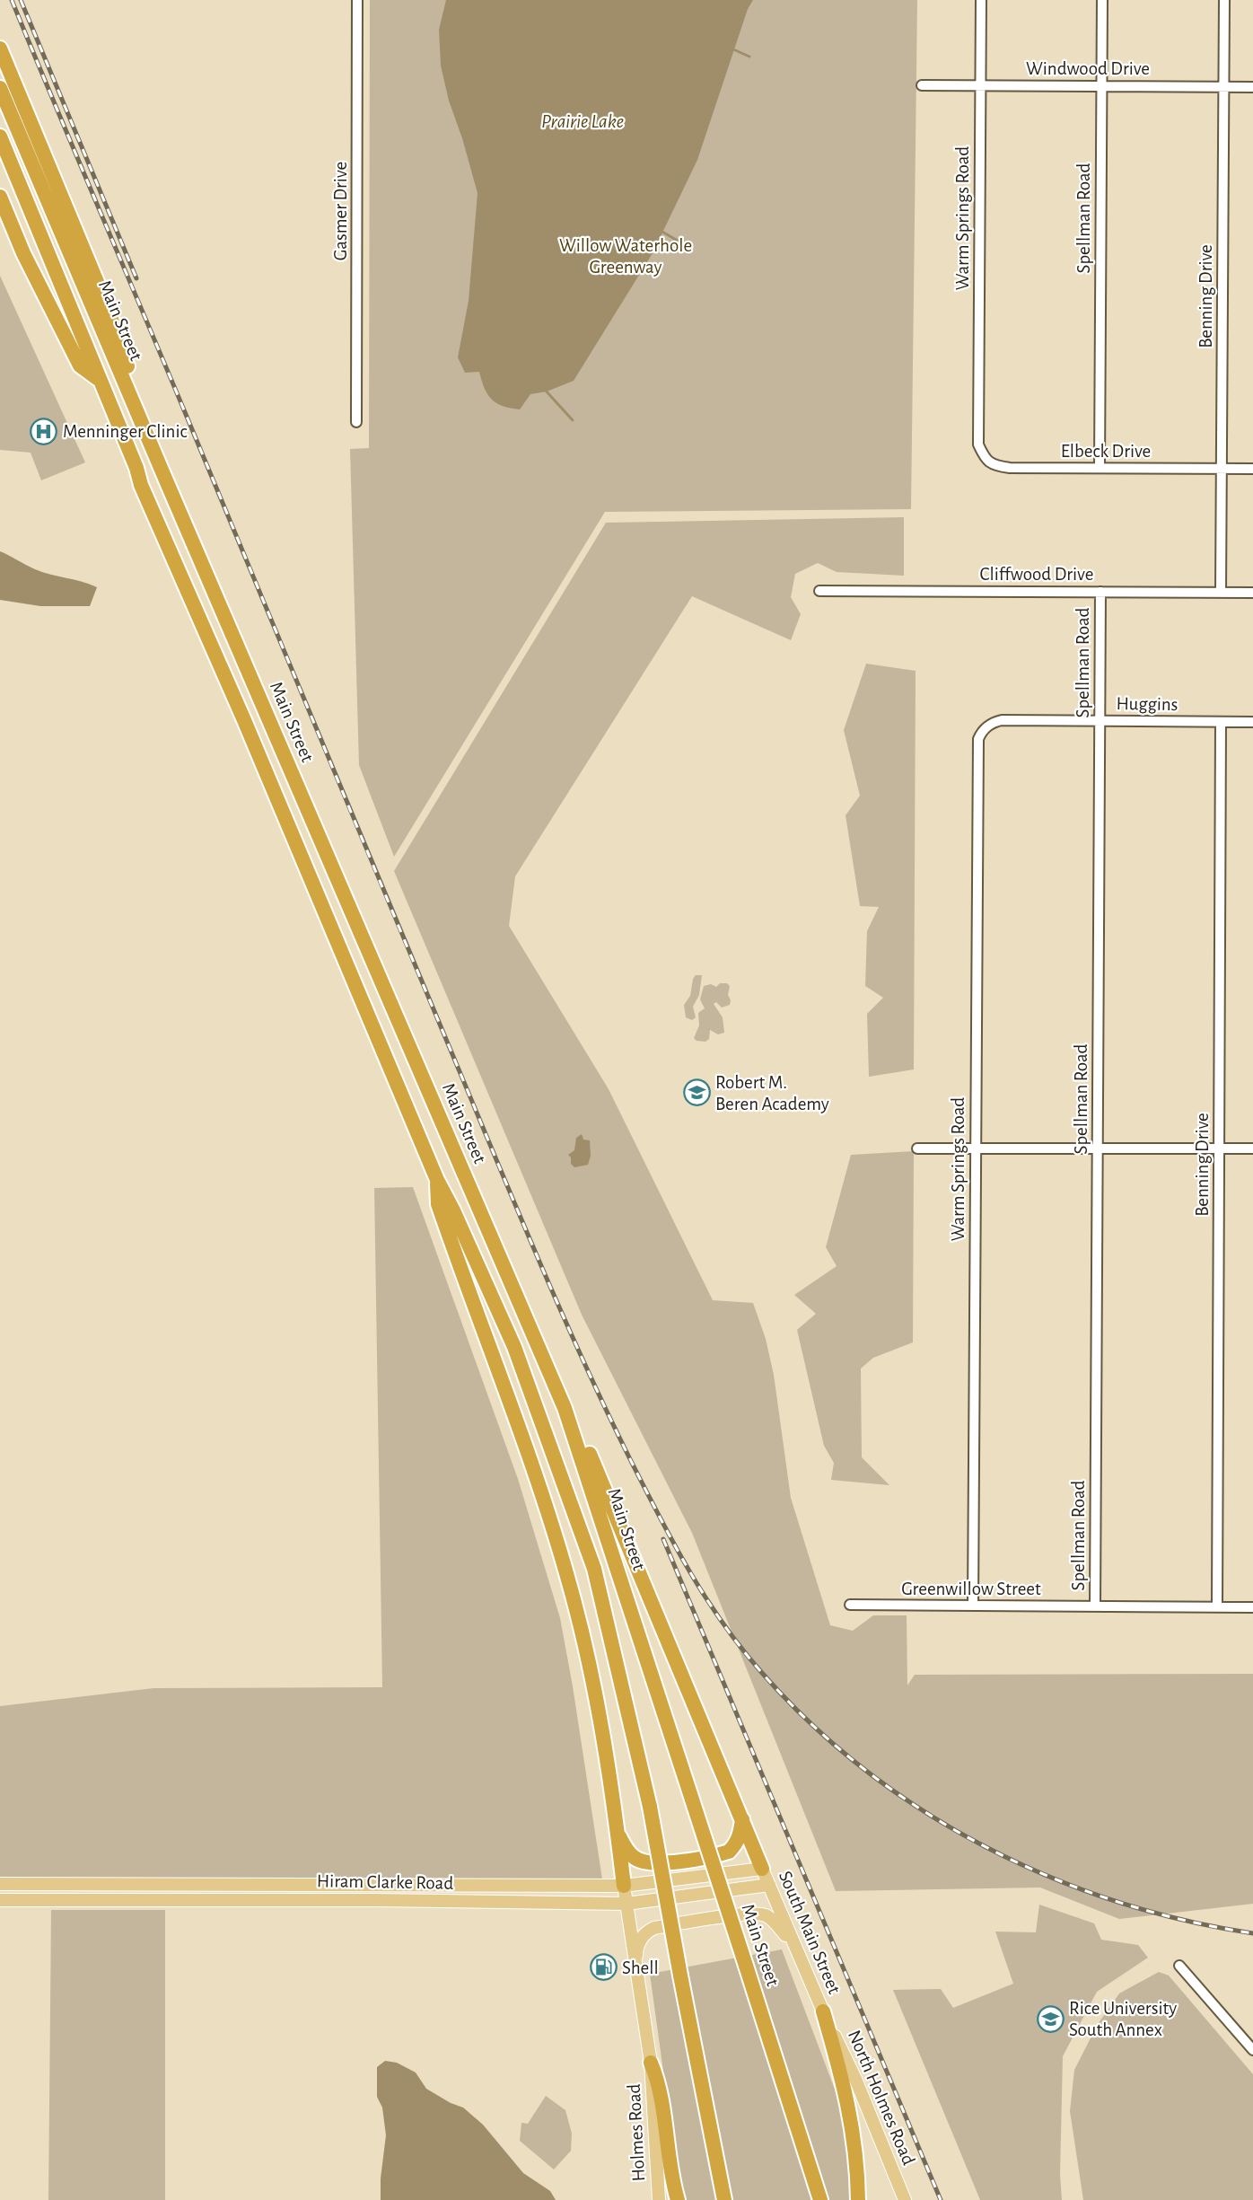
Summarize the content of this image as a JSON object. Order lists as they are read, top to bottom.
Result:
{
  "streets": {
    "highway": ["Main Street"],
    "main road": [
      "Hiram Clarke Road",
      "South Main Street",
      "North Holmes Road",
      "Holmes Road"
    ],
    "street": [
      "Windwood Drive",
      "Gasmer Drive",
      "Warm Springs Road",
      "Spellman Road",
      "Benning Drive",
      "Elbeck Drive",
      "Cliffwood Drive",
      "Huggins",
      "Greenwillow Street"
    ]
  },
  "crossings": [
    ["Windwood Drive", "Warm Springs Road"],
    ["Windwood Drive", "Spellman Road"],
    ["Windwood Drive", "Benning Drive"],
    ["Warm Springs Road", "Elbeck Drive"],
    ["Warm Springs Road", "Huggins"],
    ["Warm Springs Road", "Greenwillow Street"],
    ["Spellman Road", "Elbeck Drive"],
    ["Spellman Road", "Cliffwood Drive"],
    ["Spellman Road", "Huggins"],
    ["Spellman Road", "Greenwillow Street"],
    ["Benning Drive", "Elbeck Drive"],
    ["Benning Drive", "Cliffwood Drive"],
    ["Benning Drive", "Huggins"],
    ["Benning Drive", "Greenwillow Street"],
    ["Hiram Clarke Road", "South Main Street"],
    ["South Main Street", "North Holmes Road"]
  ],
  "water": ["Prairie Lake"],
  "parks": ["Willow Waterhole Greenway"],
  "places": {
    "hospital": ["Menninger Clinic"],
    "school or university": ["Robert M. Beren Academy", "Rice University South Annex"],
    "fuel station": ["Shell"]
  }
}
